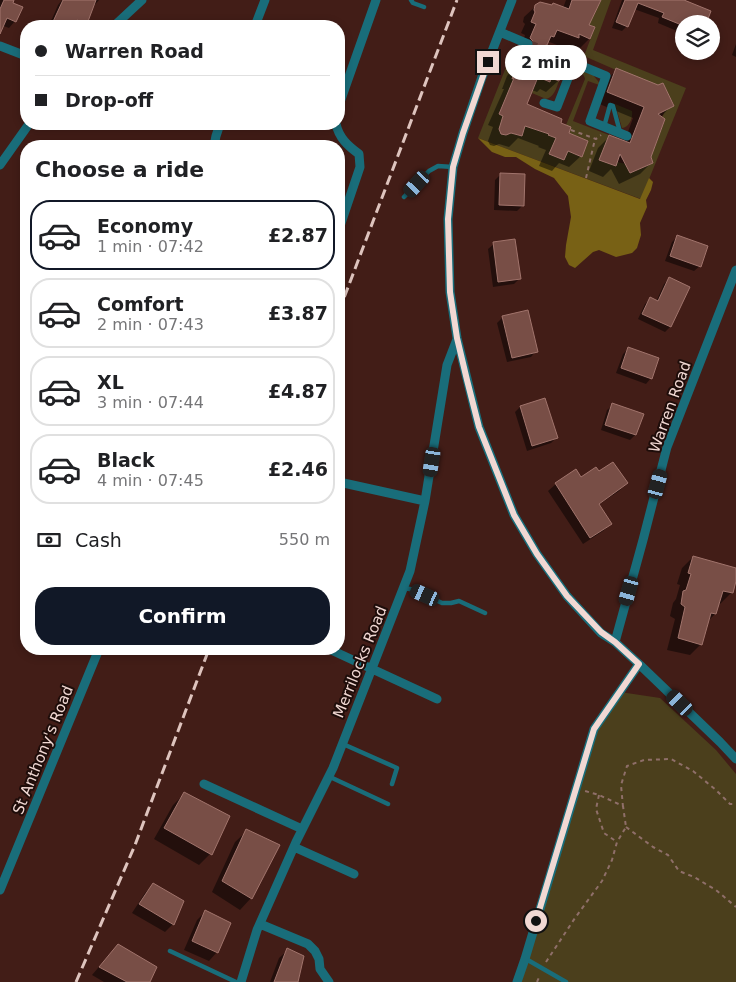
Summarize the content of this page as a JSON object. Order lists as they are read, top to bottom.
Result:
{
  "streets": {
    "street": ["Warren Road", "Merrilocks Road", "St Anthony's Road"]
  },
  "page": {
    "banner": ["Warren Road", "Drop-off"],
    "bubble": "2 min",
    "heading": "Choose a ride",
    "list": [
      {
        "name": "Economy",
        "note": "1 min · 07:42",
        "value": "£2.87"
      },
      {
        "name": "Comfort",
        "note": "2 min · 07:43",
        "value": "£3.87"
      },
      {
        "name": "XL",
        "note": "3 min · 07:44",
        "value": "£4.87"
      },
      {
        "name": "Black",
        "note": "4 min · 07:45",
        "value": "£2.46"
      }
    ],
    "pay": ["Cash", "550 m"],
    "buttons": "Confirm"
  }
}
